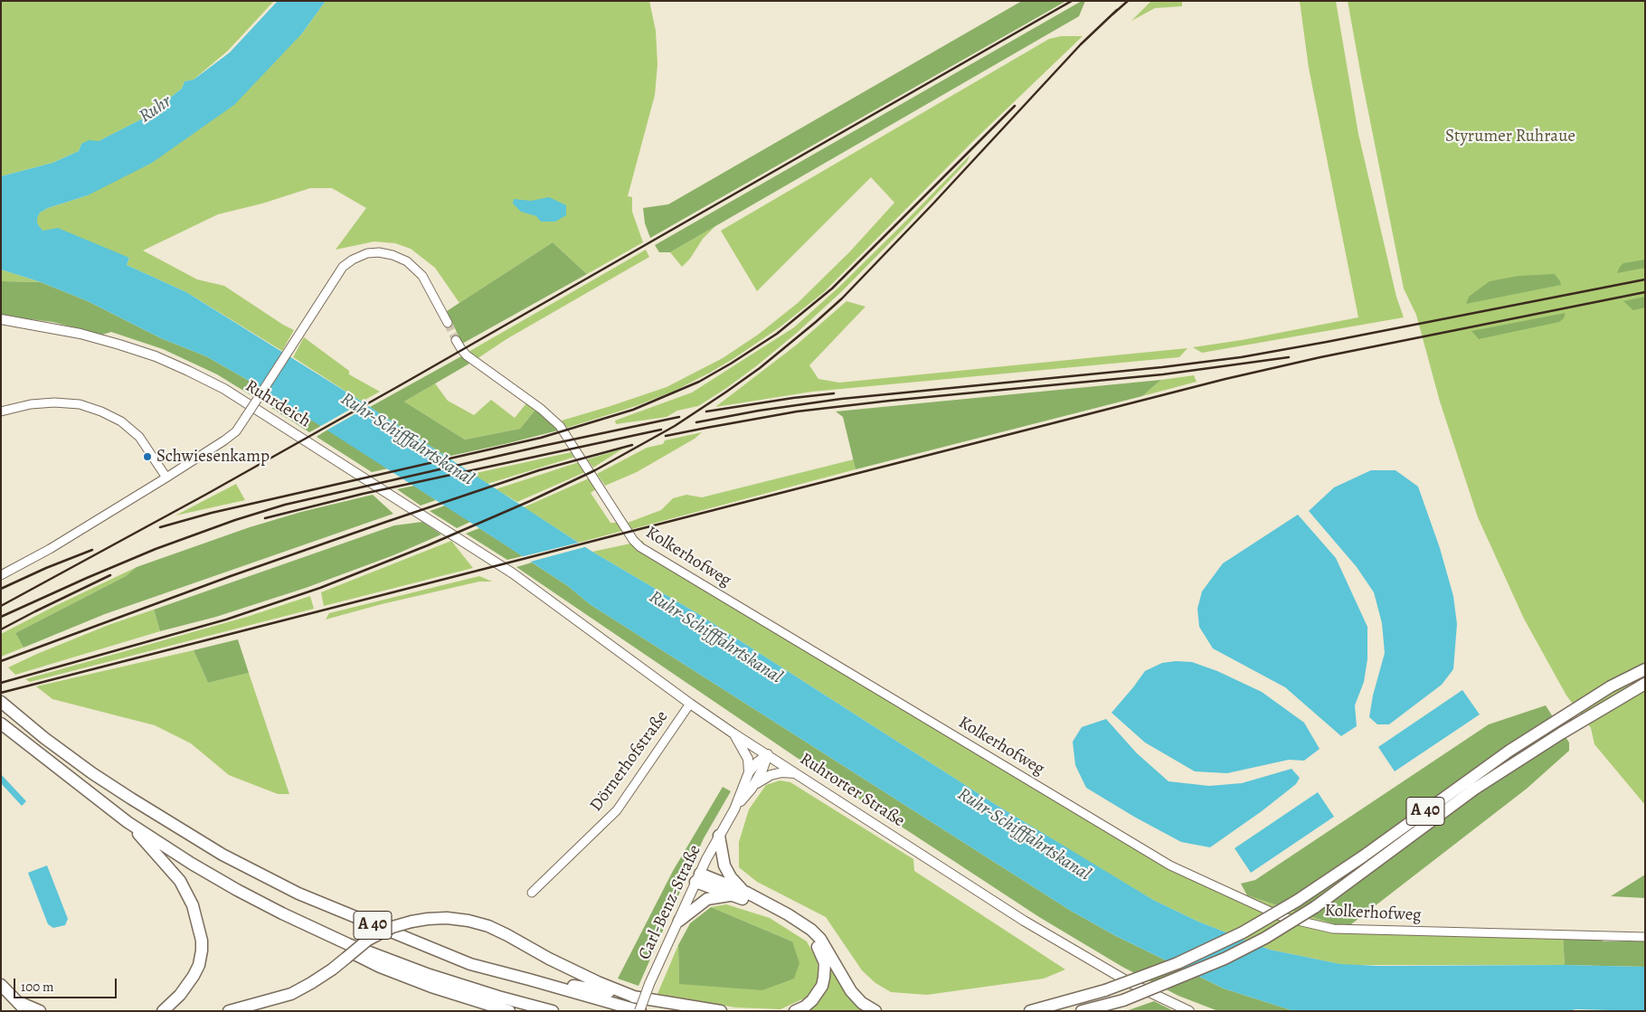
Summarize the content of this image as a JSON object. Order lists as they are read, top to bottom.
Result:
{
  "streets": {
    "highway": ["A 40"],
    "main road": ["Ruhrdeich", "Ruhrorter Straße", "Carl-Benz-Straße"],
    "street": ["Kolkerhofweg", "Dörnerhofstraße"]
  },
  "crossings": [
    ["Ruhrdeich", "Ruhrorter Straße"],
    ["Dörnerhofstraße", "Ruhrorter Straße"],
    ["Ruhrorter Straße", "Carl-Benz-Straße"],
    ["A 40", "Carl-Benz-Straße"]
  ],
  "water": ["Ruhr", "Ruhr-Schifffahrtskanal"],
  "parks": ["Styrumer Ruhraue"],
  "places": ["Schwiesenkamp"],
  "scale_bar": "100 m"
}
